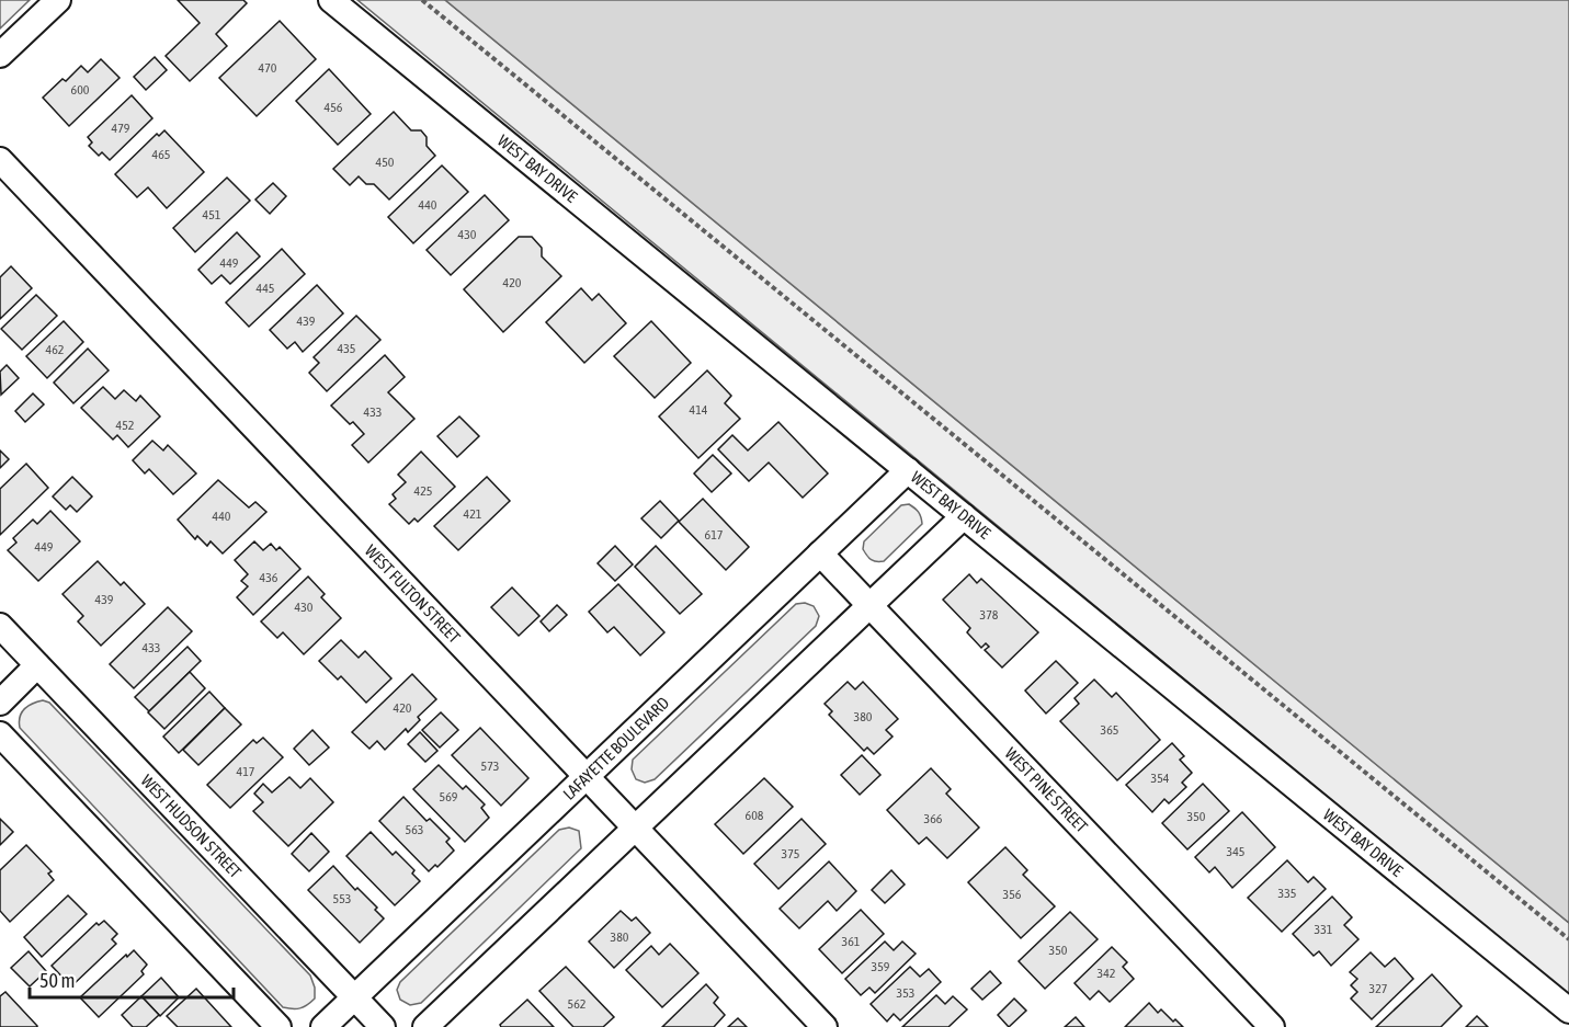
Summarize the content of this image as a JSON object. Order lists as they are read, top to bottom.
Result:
{
  "streets": {
    "street": [
      "WEST BAY DRIVE",
      "WEST FULTON STREET",
      "LAFAYETTE BOULEVARD",
      "WEST PINE STREET",
      "WEST HUDSON STREET"
    ]
  },
  "crossings": [
    ["WEST BAY DRIVE", "LAFAYETTE BOULEVARD"],
    ["WEST FULTON STREET", "LAFAYETTE BOULEVARD"],
    ["LAFAYETTE BOULEVARD", "WEST PINE STREET"],
    ["LAFAYETTE BOULEVARD", "WEST HUDSON STREET"]
  ],
  "house_numbers": [
    "470",
    "600",
    "456",
    "479",
    "465",
    "450",
    "440",
    "451",
    "430",
    "449",
    "420",
    "445",
    "439",
    "435",
    "462",
    "414",
    "433",
    "452",
    "425",
    "421",
    "440",
    "617",
    "449",
    "436",
    "439",
    "430",
    "378",
    "433",
    "420",
    "380",
    "365",
    "573",
    "417",
    "354",
    "569",
    "608",
    "350",
    "366",
    "563",
    "345",
    "375",
    "335",
    "356",
    "553",
    "331",
    "380",
    "361",
    "350",
    "359",
    "342",
    "327",
    "353",
    "562"
  ],
  "scale_bar": "50 m"
}
